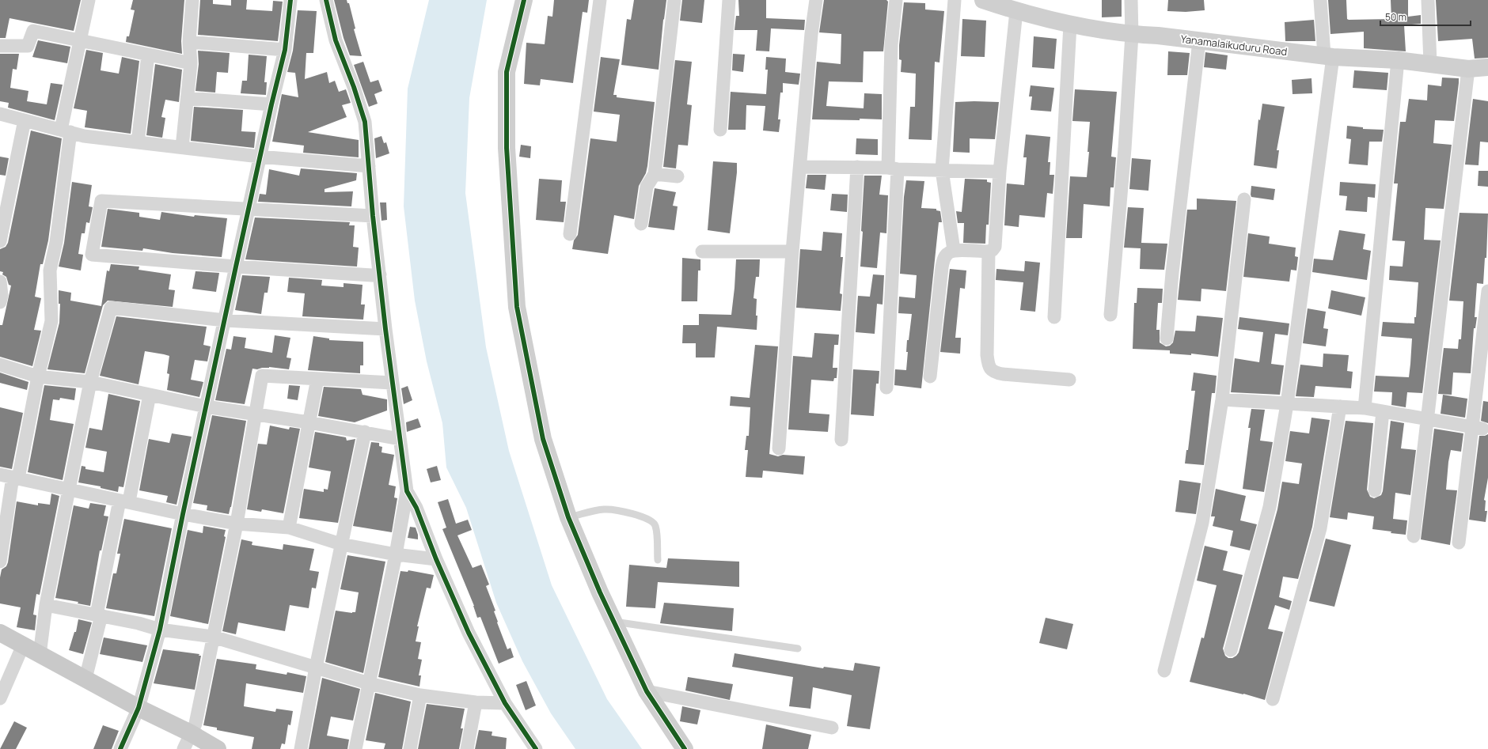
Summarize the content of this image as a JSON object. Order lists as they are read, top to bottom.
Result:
{
  "streets": {
    "street": ["Yanamalaikuduru Road"]
  },
  "scale_bar": "50 m"
}
